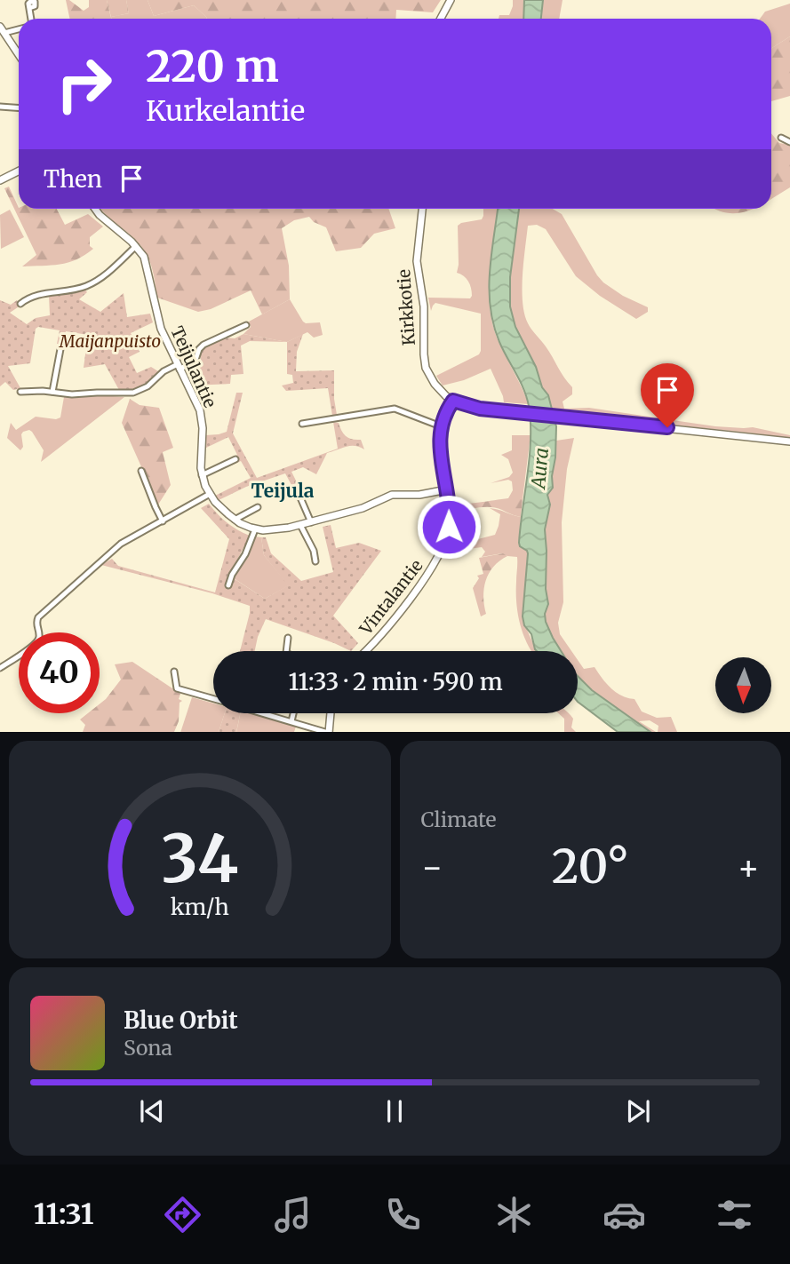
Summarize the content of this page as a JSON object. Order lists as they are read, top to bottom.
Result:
{
  "streets": {
    "street": ["Kirkkotie", "Teijulantie", "Vintalantie"]
  },
  "crossings": [
    ["Kirkkotie", "Vintalantie"],
    ["Teijulantie", "Vintalantie"]
  ],
  "districts": ["Teijula"],
  "water": ["Aura"],
  "parks": ["Maijanpuisto"],
  "north": "bottom",
  "page": {
    "turn": ["220 m", "Kurkelantie"],
    "then": "Then",
    "limit": "40",
    "trip": "11:33 · 2 min · 590 m",
    "tile": "Climate",
    "heat": ["−", "20°", "+"],
    "song": ["Blue Orbit", "Sona"],
    "tabs": "11:31",
    "gauge": ["34", "km/h"]
  }
}
